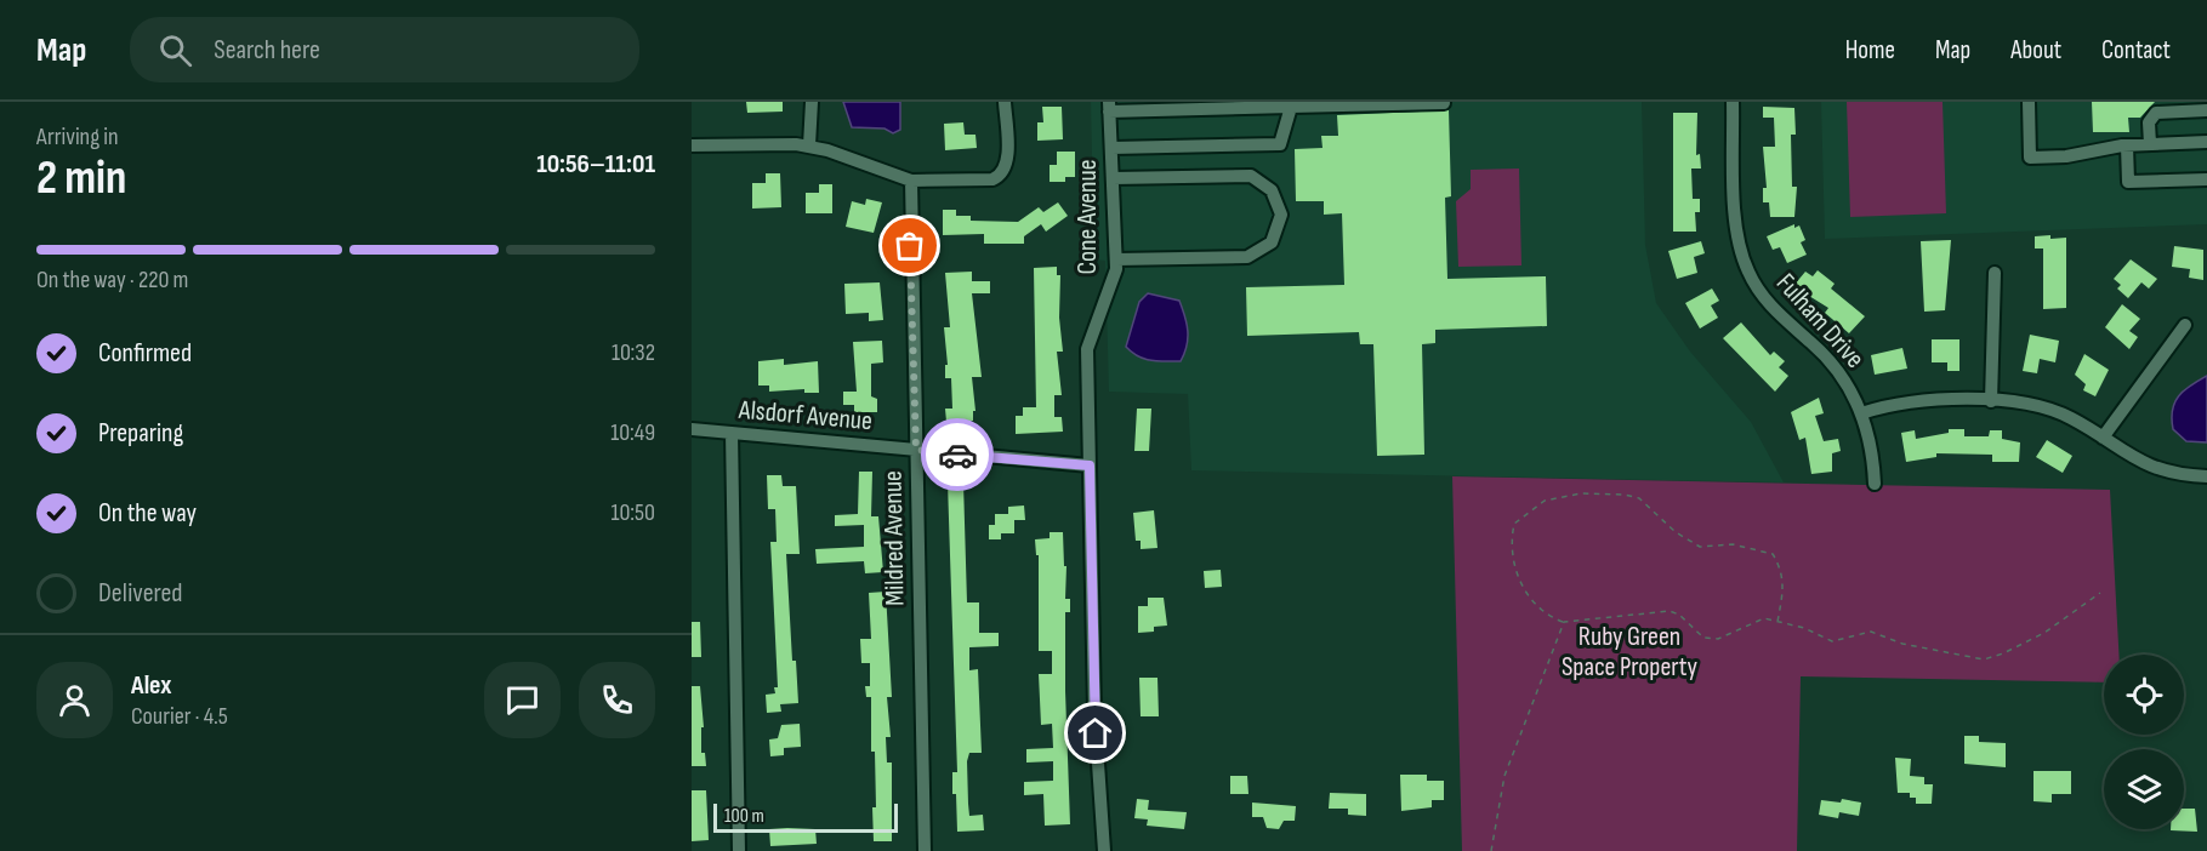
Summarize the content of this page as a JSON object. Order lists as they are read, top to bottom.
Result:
{
  "streets": {
    "street": [
      "Cone Avenue",
      "Fulham Drive",
      "Alsdorf Avenue",
      "Mildred Avenue"
    ]
  },
  "crossings": [
    ["Cone Avenue", "Alsdorf Avenue"],
    ["Alsdorf Avenue", "Mildred Avenue"]
  ],
  "parks": ["Ruby Green Space Property"],
  "scale_bar": "100 m",
  "page": {
    "header": "Map",
    "search": "Search here",
    "nav": [
      "Home",
      "Map",
      "About",
      "Contact"
    ],
    "heading": ["2 min", "Arriving in", "10:56–11:01"],
    "panel": ["Alex", "Courier · 4.5"],
    "bar": "On the way · 220 m",
    "list": [
      ["Confirmed", "10:32"],
      ["Preparing", "10:49"],
      ["On the way", "10:50"],
      "Delivered"
    ],
    "scale": "100 m"
  }
}
